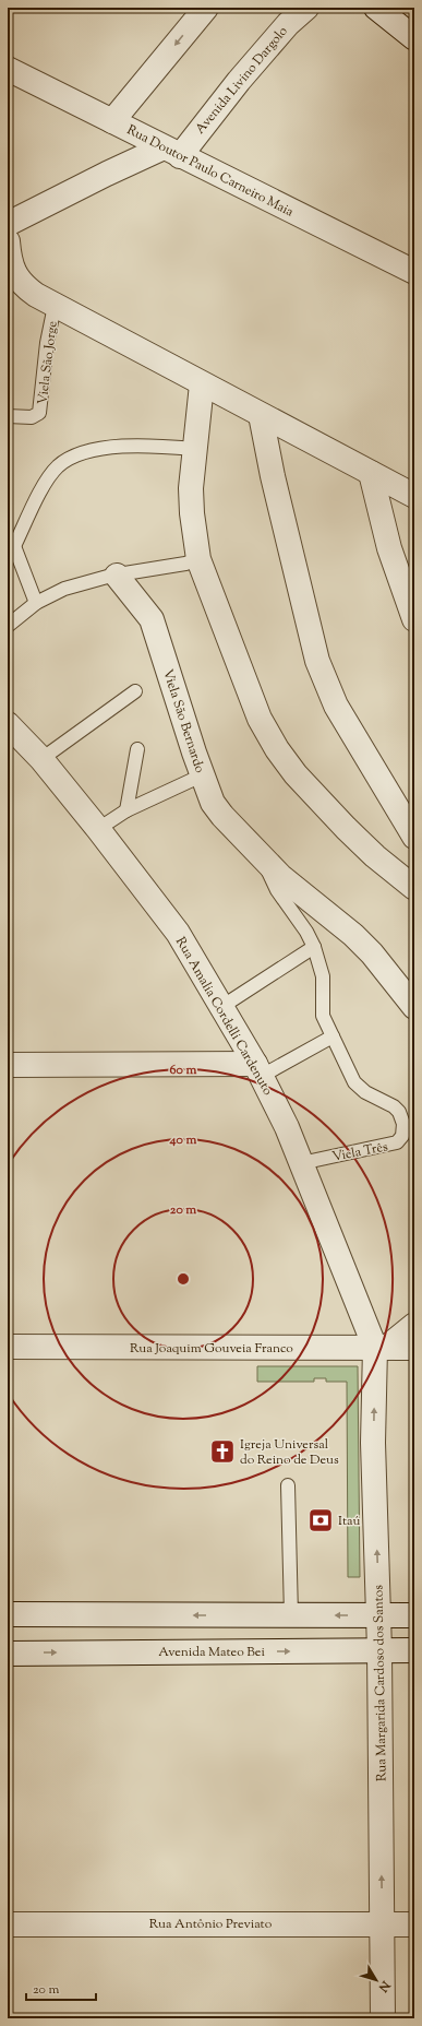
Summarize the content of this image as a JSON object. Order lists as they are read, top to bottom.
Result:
{
  "streets": {
    "street": [
      "Avenida Livino Dargolo",
      "Rua Doutor Paulo Carneiro Maia",
      "Viela São Bernardo",
      "Rua Amalia Cordelli Cardenuto",
      "Rua Joaquim Gouveia Franco",
      "Avenida Mateo Bei",
      "Rua Margarida Cardoso dos Santos",
      "Rua Antônio Previato"
    ],
    "lane": ["Viela São Jorge", "Viela Três"]
  },
  "crossings": [
    ["Avenida Livino Dargolo", "Rua Doutor Paulo Carneiro Maia"],
    ["Viela São Bernardo", "Viela Três"],
    ["Rua Amalia Cordelli Cardenuto", "Viela Três"],
    ["Rua Amalia Cordelli Cardenuto", "Rua Joaquim Gouveia Franco"],
    ["Rua Amalia Cordelli Cardenuto", "Rua Margarida Cardoso dos Santos"],
    ["Rua Joaquim Gouveia Franco", "Rua Margarida Cardoso dos Santos"],
    ["Avenida Mateo Bei", "Rua Margarida Cardoso dos Santos"],
    ["Rua Margarida Cardoso dos Santos", "Rua Antônio Previato"]
  ],
  "one_way": ["Rua Margarida Cardoso dos Santos"],
  "places": {
    "church": ["Igreja Universal do Reino de Deus"],
    "bank": ["Itaú"]
  },
  "scale_bar": "20 m",
  "north": "bottom right",
  "rings": ["60 m", "40 m", "20 m"]
}
